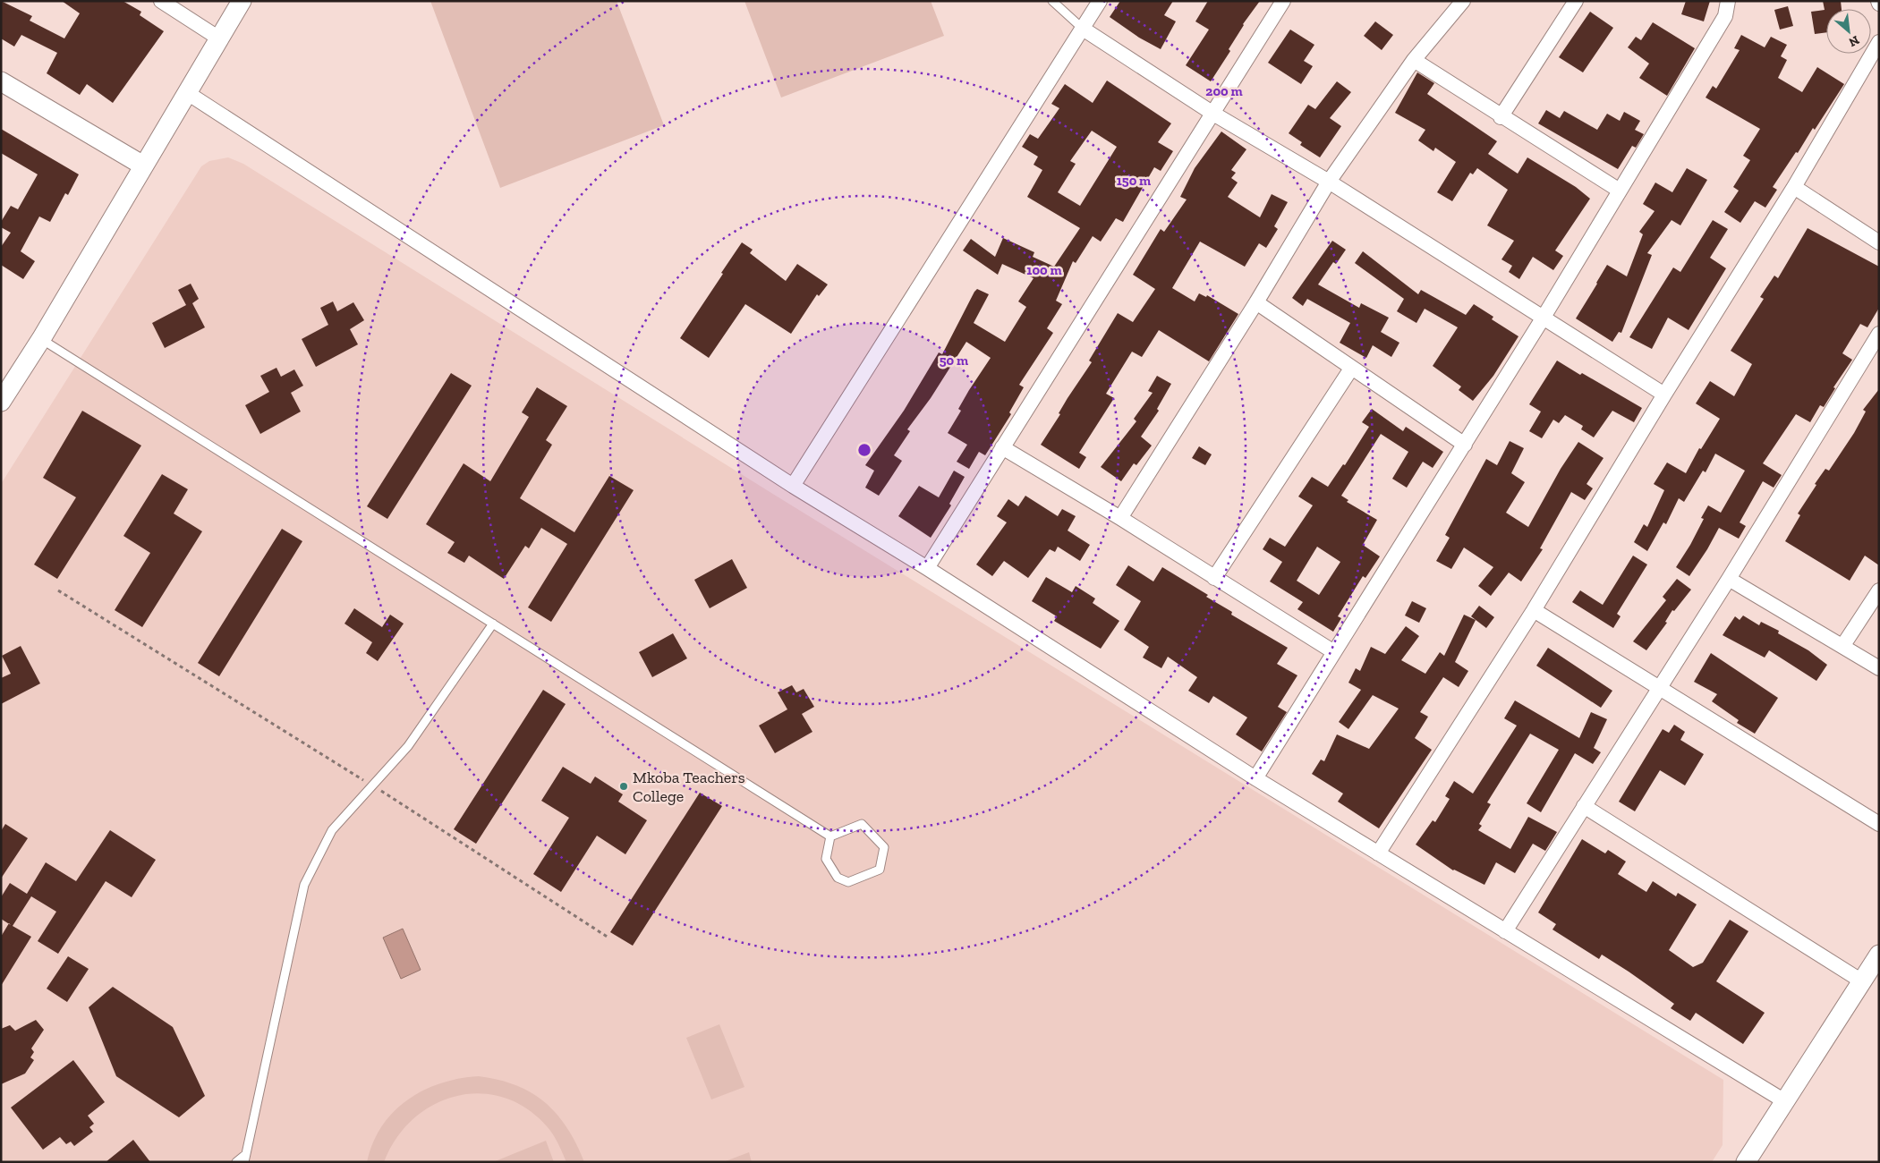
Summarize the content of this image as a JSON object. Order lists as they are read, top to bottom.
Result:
{
  "places": ["Mkoba Teachers College"],
  "north": "bottom right",
  "rings": [
    "200 m",
    "150 m",
    "100 m",
    "50 m"
  ]
}
